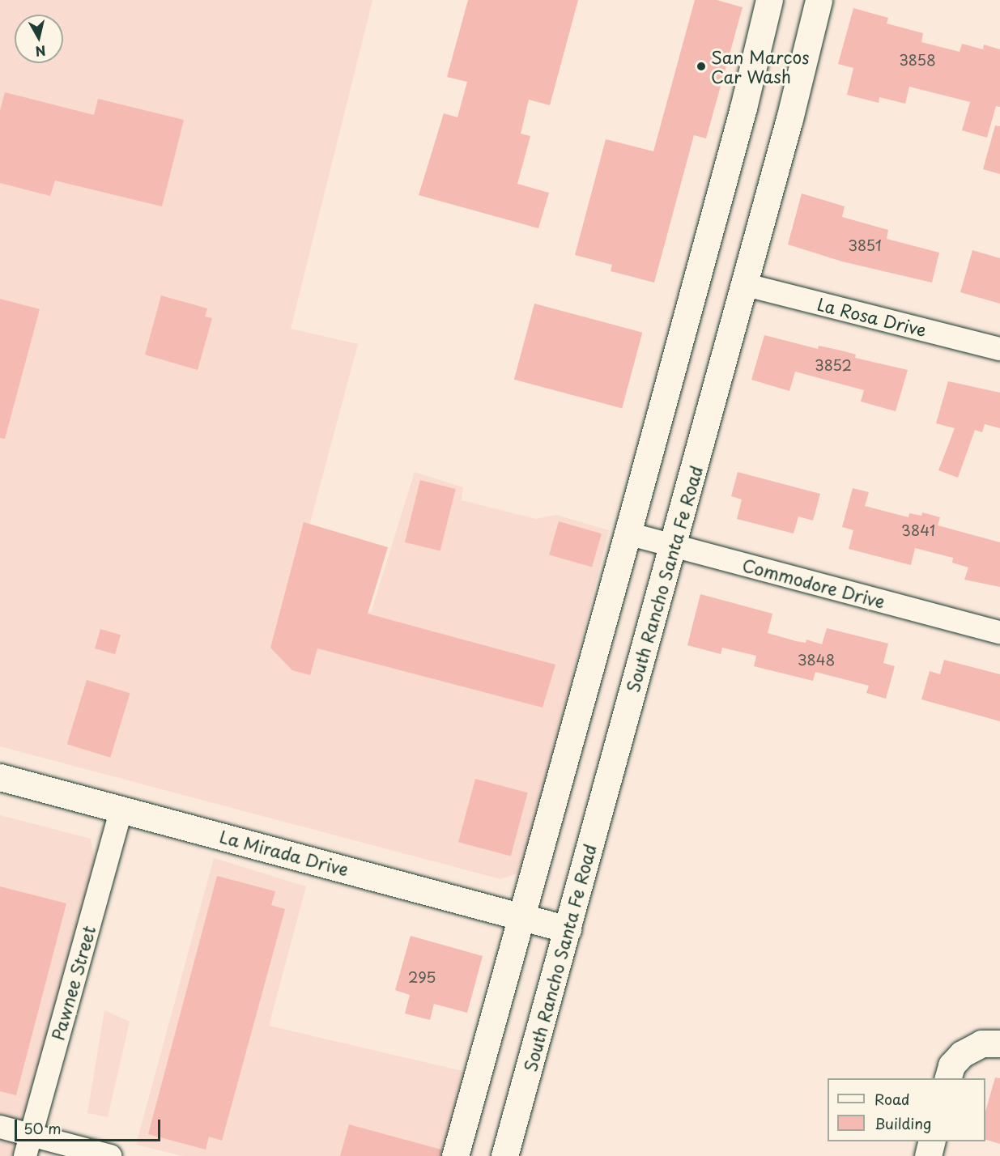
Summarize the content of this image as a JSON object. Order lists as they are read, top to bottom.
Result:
{
  "streets": {
    "main road": ["South Rancho Santa Fe Road", "La Mirada Drive"],
    "street": ["La Rosa Drive", "Commodore Drive", "Pawnee Street"]
  },
  "crossings": [
    ["La Rosa Drive", "South Rancho Santa Fe Road"],
    ["South Rancho Santa Fe Road", "Commodore Drive"],
    ["South Rancho Santa Fe Road", "La Mirada Drive"],
    ["La Mirada Drive", "Pawnee Street"]
  ],
  "places": ["San Marcos Car Wash"],
  "house_numbers": [
    "3858",
    "3851",
    "3852",
    "3841",
    "3848",
    "295"
  ],
  "legend": ["Road", "Building"],
  "scale_bar": "50 m",
  "north": "bottom"
}
